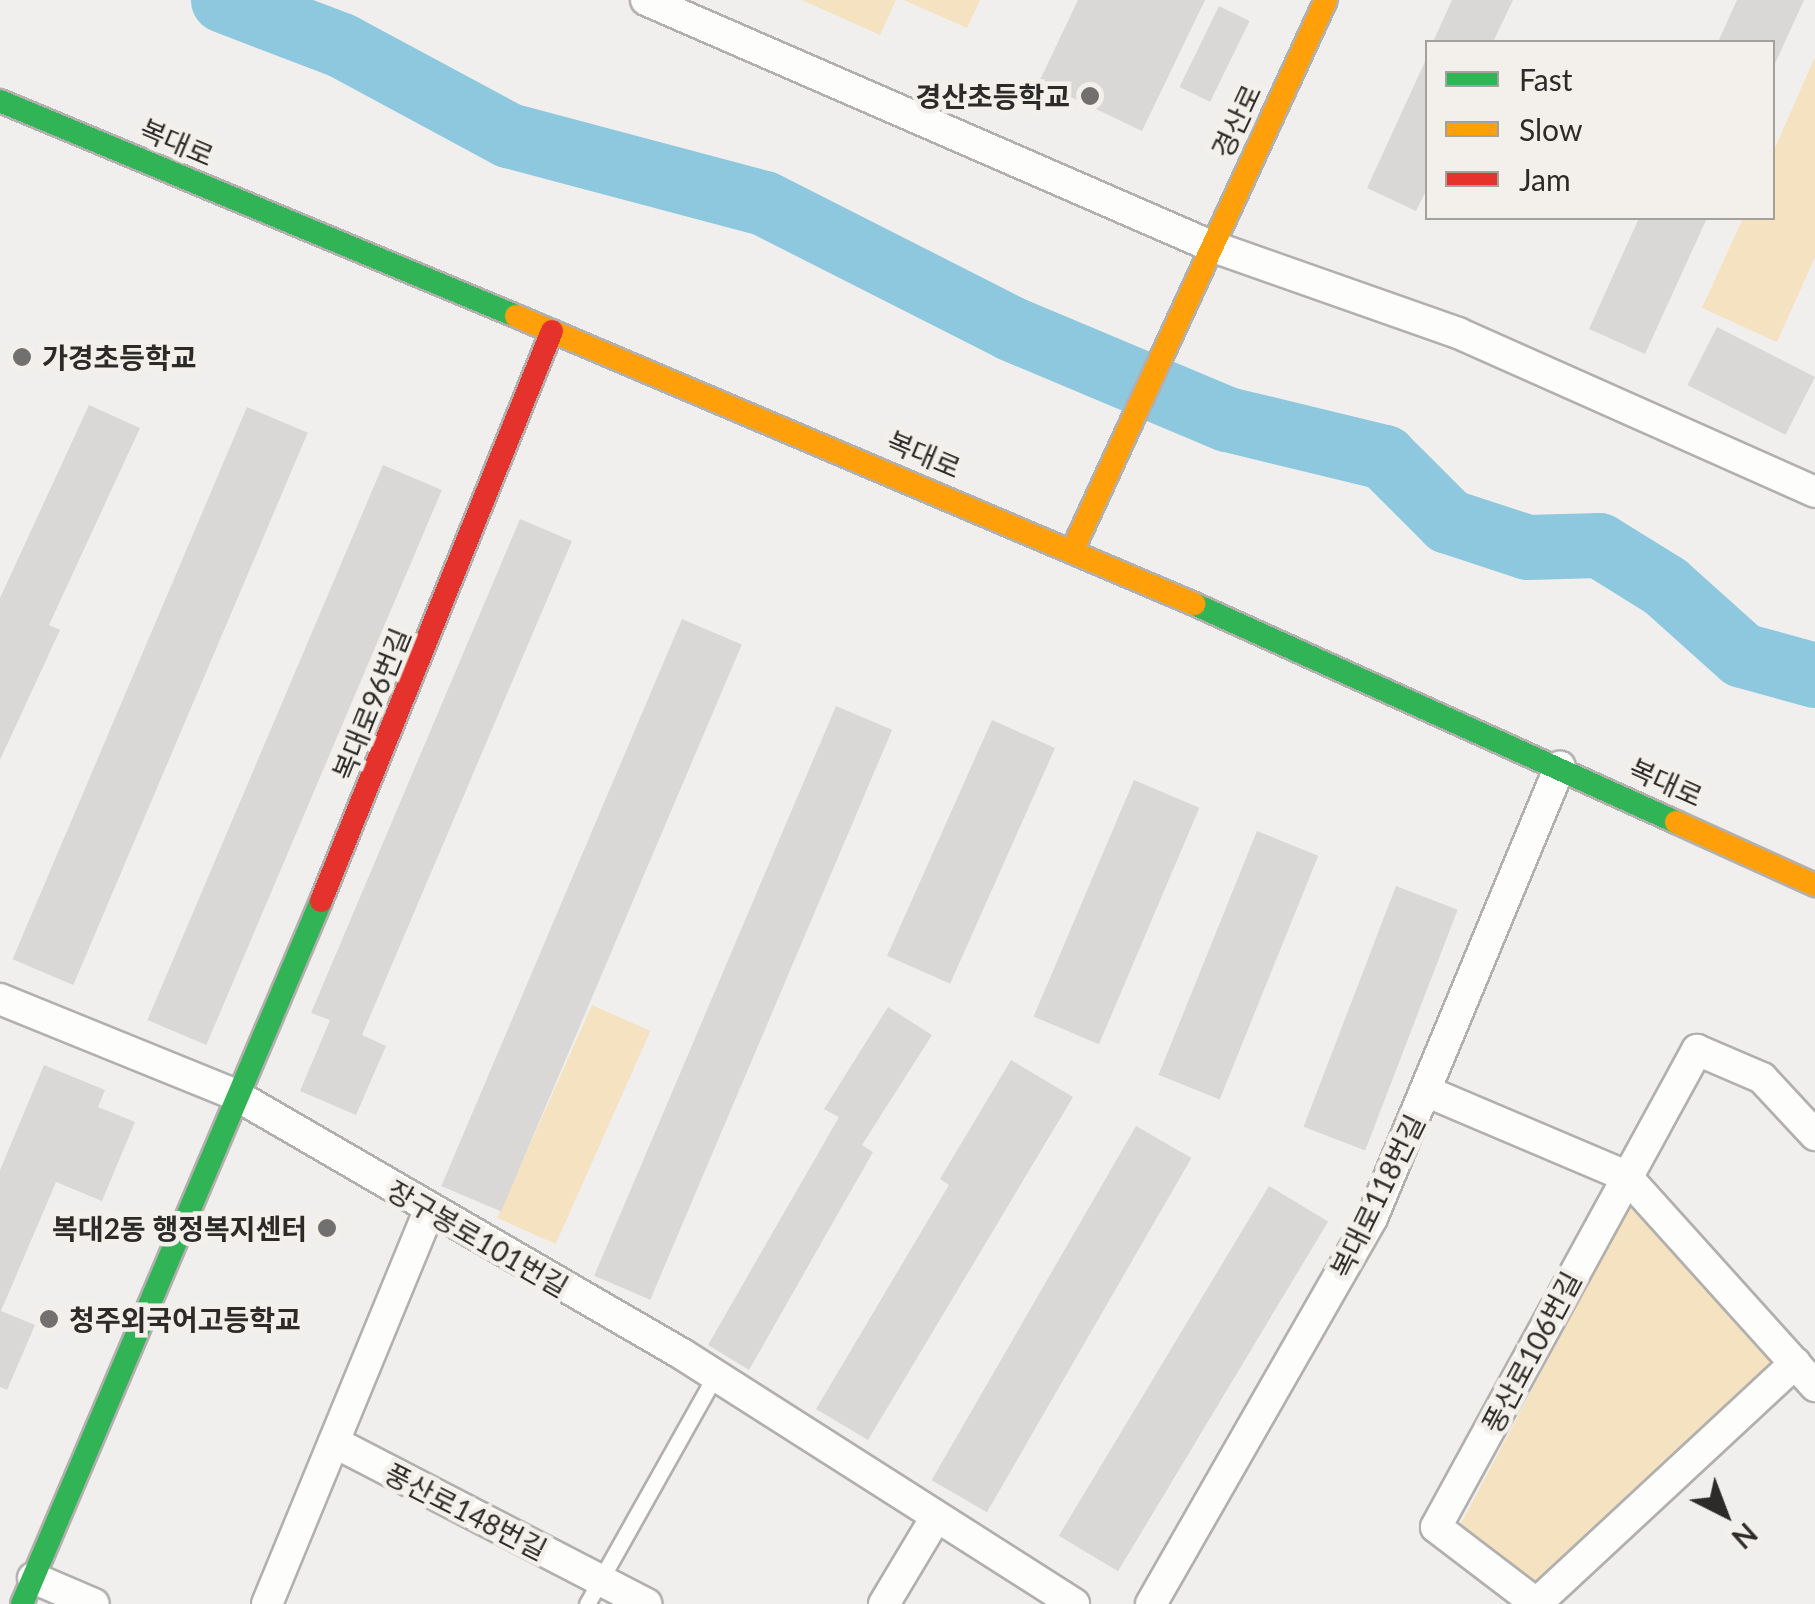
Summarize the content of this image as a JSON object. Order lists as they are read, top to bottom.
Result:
{
  "streets": {
    "street": [
      "경산로",
      "복대로",
      "복대로96번길",
      "복대로118번길",
      "장구봉로101번길",
      "풍산로106번길",
      "풍산로148번길"
    ]
  },
  "crossings": [
    ["경산로", "복대로"],
    ["복대로", "복대로96번길"],
    ["복대로", "복대로118번길"],
    ["복대로96번길", "장구봉로101번길"]
  ],
  "places": [
    "경산초등학교",
    "가경초등학교",
    "복대2동 행정복지센터",
    "청주외국어고등학교"
  ],
  "legend": ["Fast", "Slow", "Jam"],
  "north": "bottom right"
}
